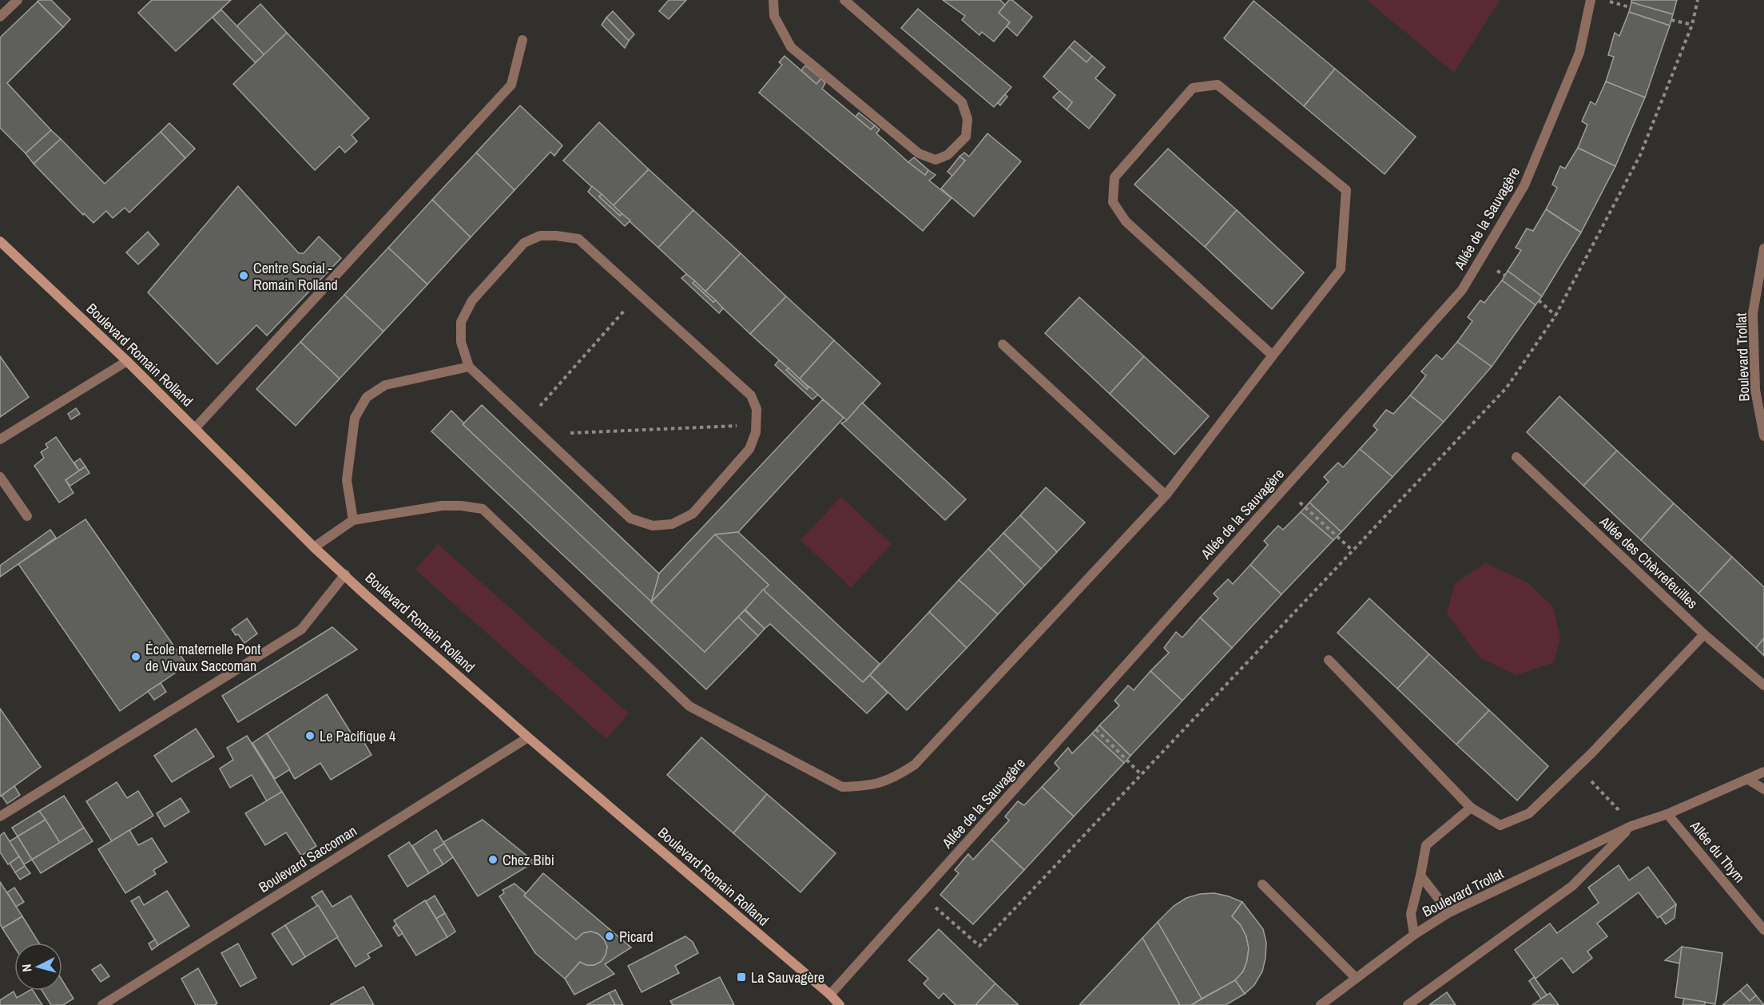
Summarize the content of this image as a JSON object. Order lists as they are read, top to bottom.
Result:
{
  "streets": {
    "main road": ["Boulevard Romain Rolland"],
    "street": [
      "Allée de la Sauvagère",
      "Boulevard Trollat",
      "Allée des Chèvrefeuilles",
      "Allée du Thym",
      "Boulevard Saccoman"
    ]
  },
  "crossings": [
    ["Allée de la Sauvagère", "Boulevard Romain Rolland"],
    ["Boulevard Romain Rolland", "Boulevard Saccoman"],
    ["Boulevard Trollat", "Allée du Thym"]
  ],
  "places": {
    "other": [
      "Centre Social - Romain Rolland",
      "École maternelle Pont de Vivaux Saccoman",
      "Le Pacifique 4",
      "Chez Bibi",
      "Picard"
    ],
    "transit": ["La Sauvagère"]
  },
  "north": "left"
}
